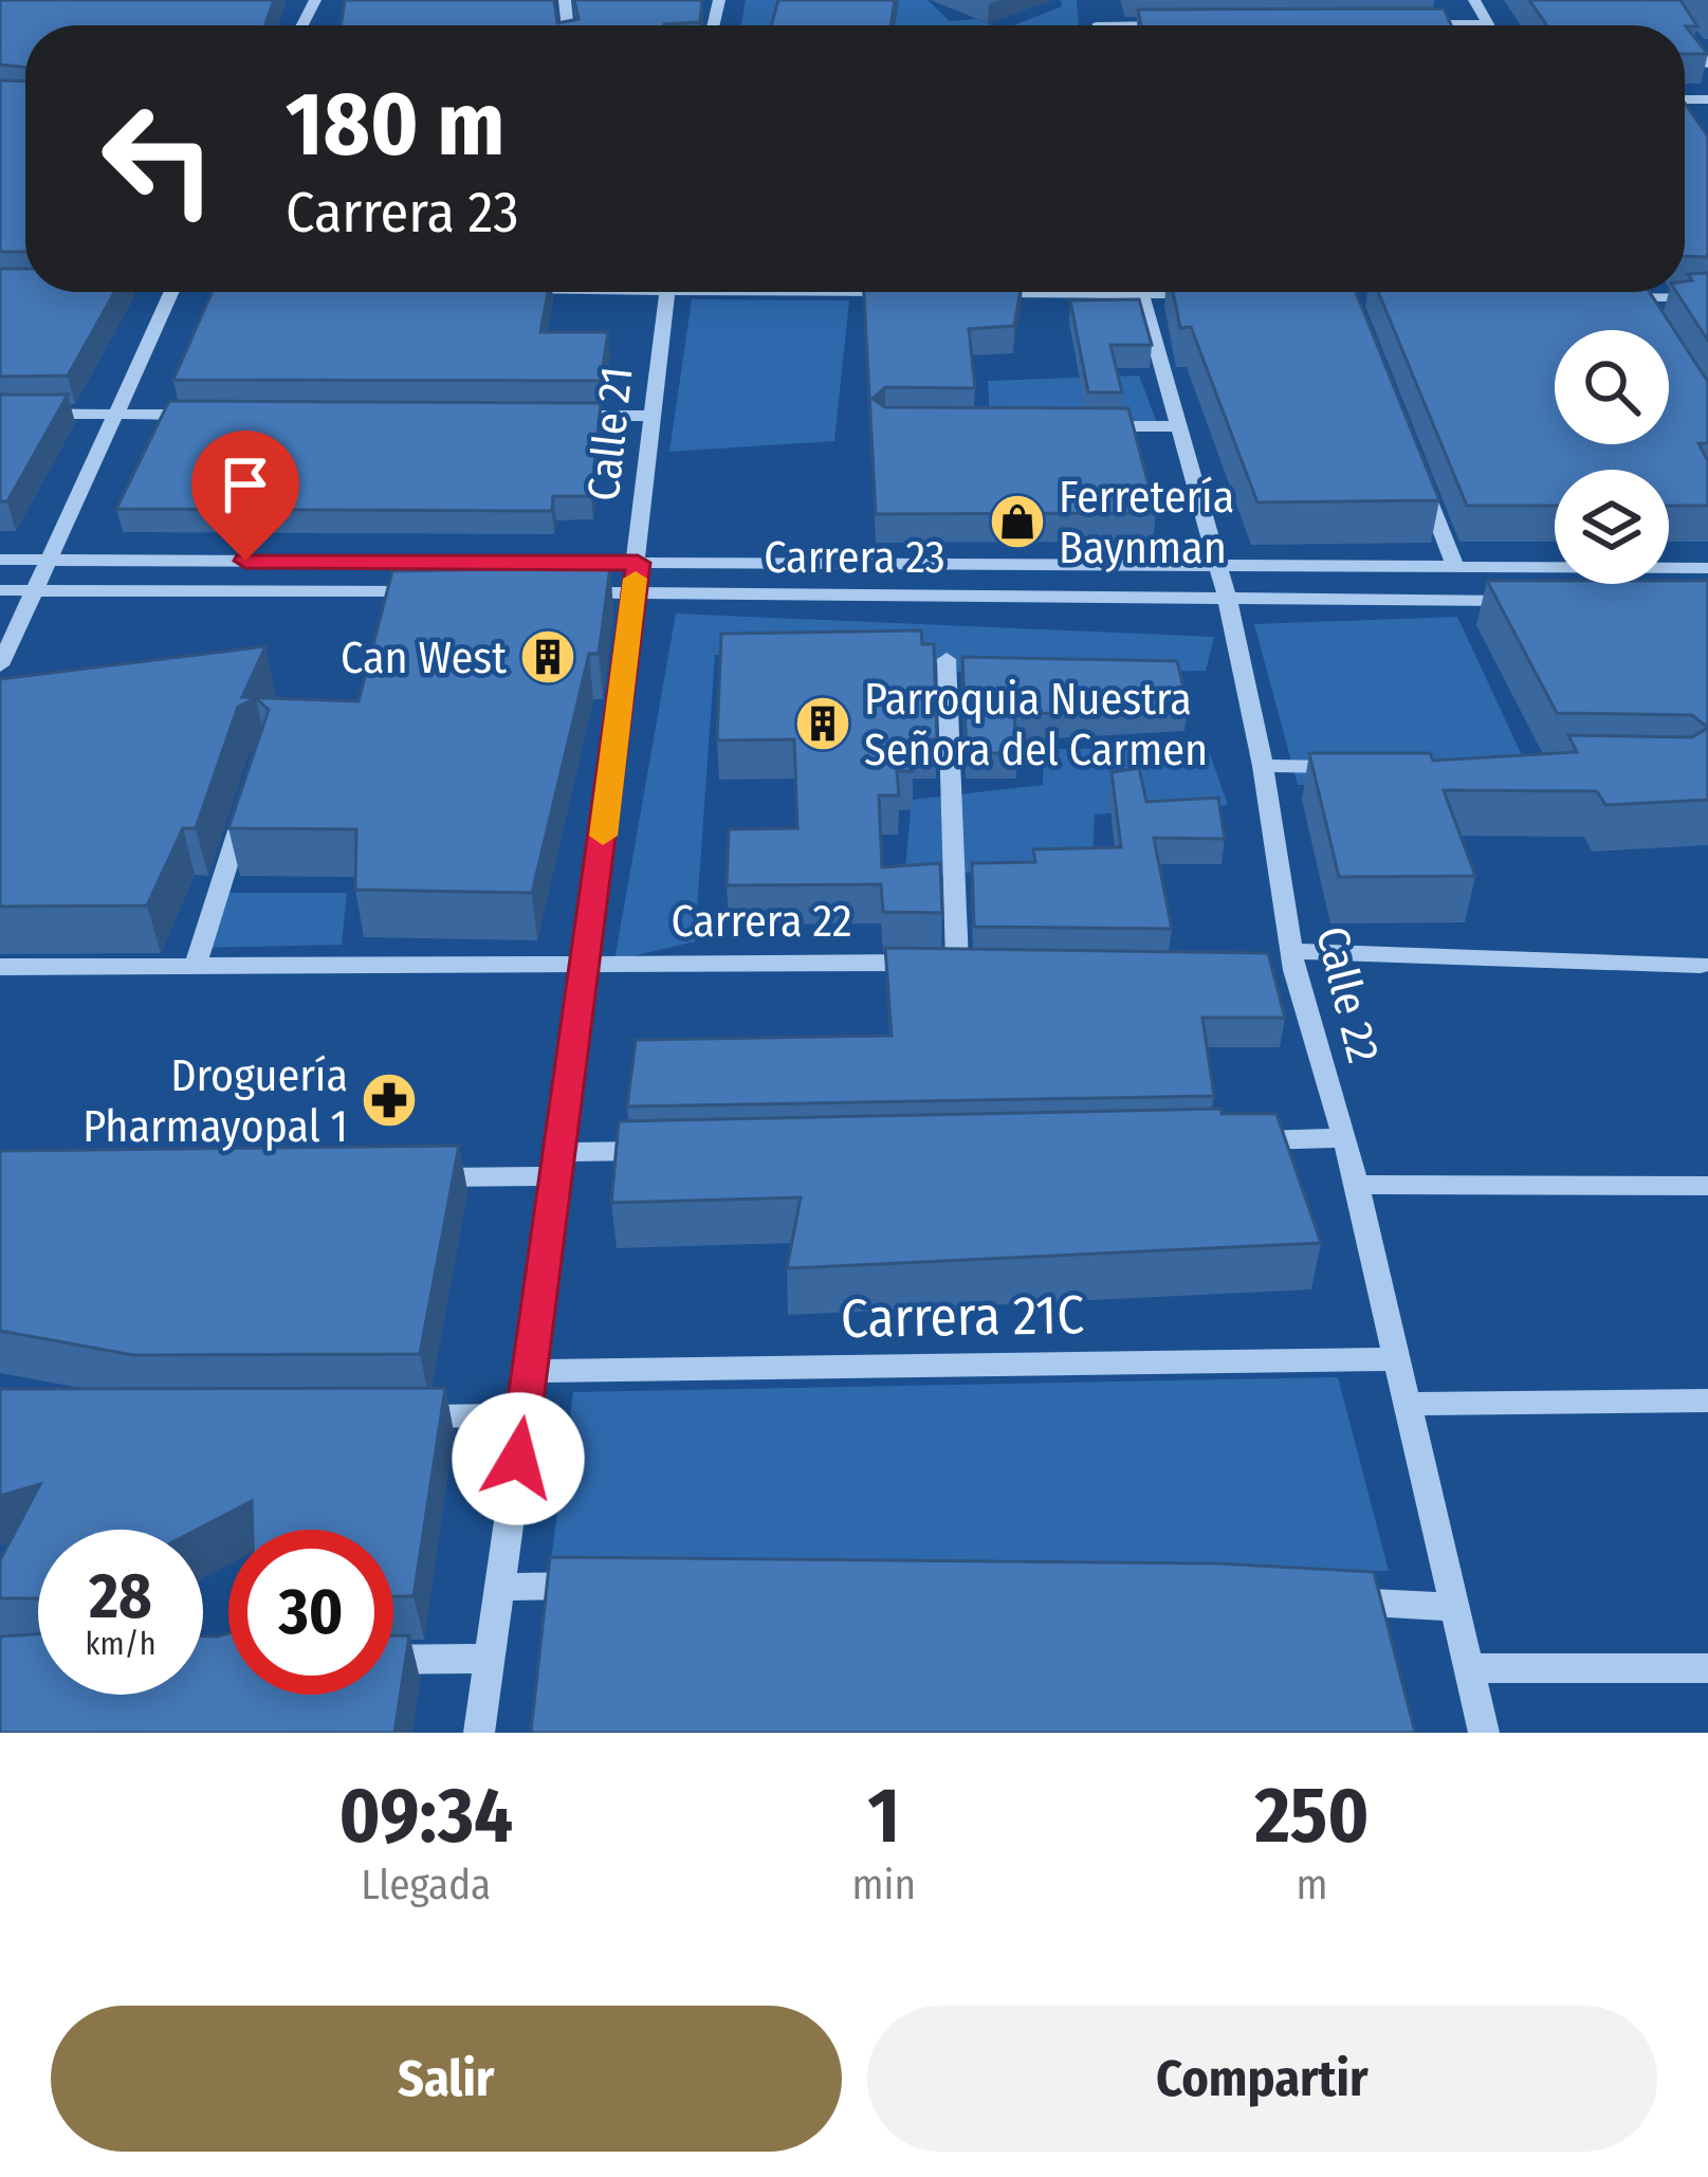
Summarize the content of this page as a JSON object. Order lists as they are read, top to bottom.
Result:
{
  "streets": {
    "street": [
      "Calle 21",
      "Carrera 23",
      "Carrera 22",
      "Calle 22",
      "Carrera 21C"
    ]
  },
  "crossings": [
    ["Calle 21", "Carrera 23"],
    ["Calle 21", "Carrera 22"],
    ["Calle 21", "Carrera 21C"],
    ["Carrera 23", "Calle 22"],
    ["Calle 22", "Carrera 21C"]
  ],
  "places": {
    "shop": ["Ferretería Baynman"],
    "building": ["Can West", "Parroquia Nuestra Señora del Carmen"],
    "pharmacy": ["Droguería Pharmayopal 1"]
  },
  "page": {
    "turn": ["180 m", "Carrera 23"],
    "speed": "28 km/h",
    "limit": "30",
    "eta": [
      "09:34",
      "Llegada",
      "1",
      "min",
      "250",
      "m"
    ],
    "buttons": ["Salir", "Compartir"]
  }
}
